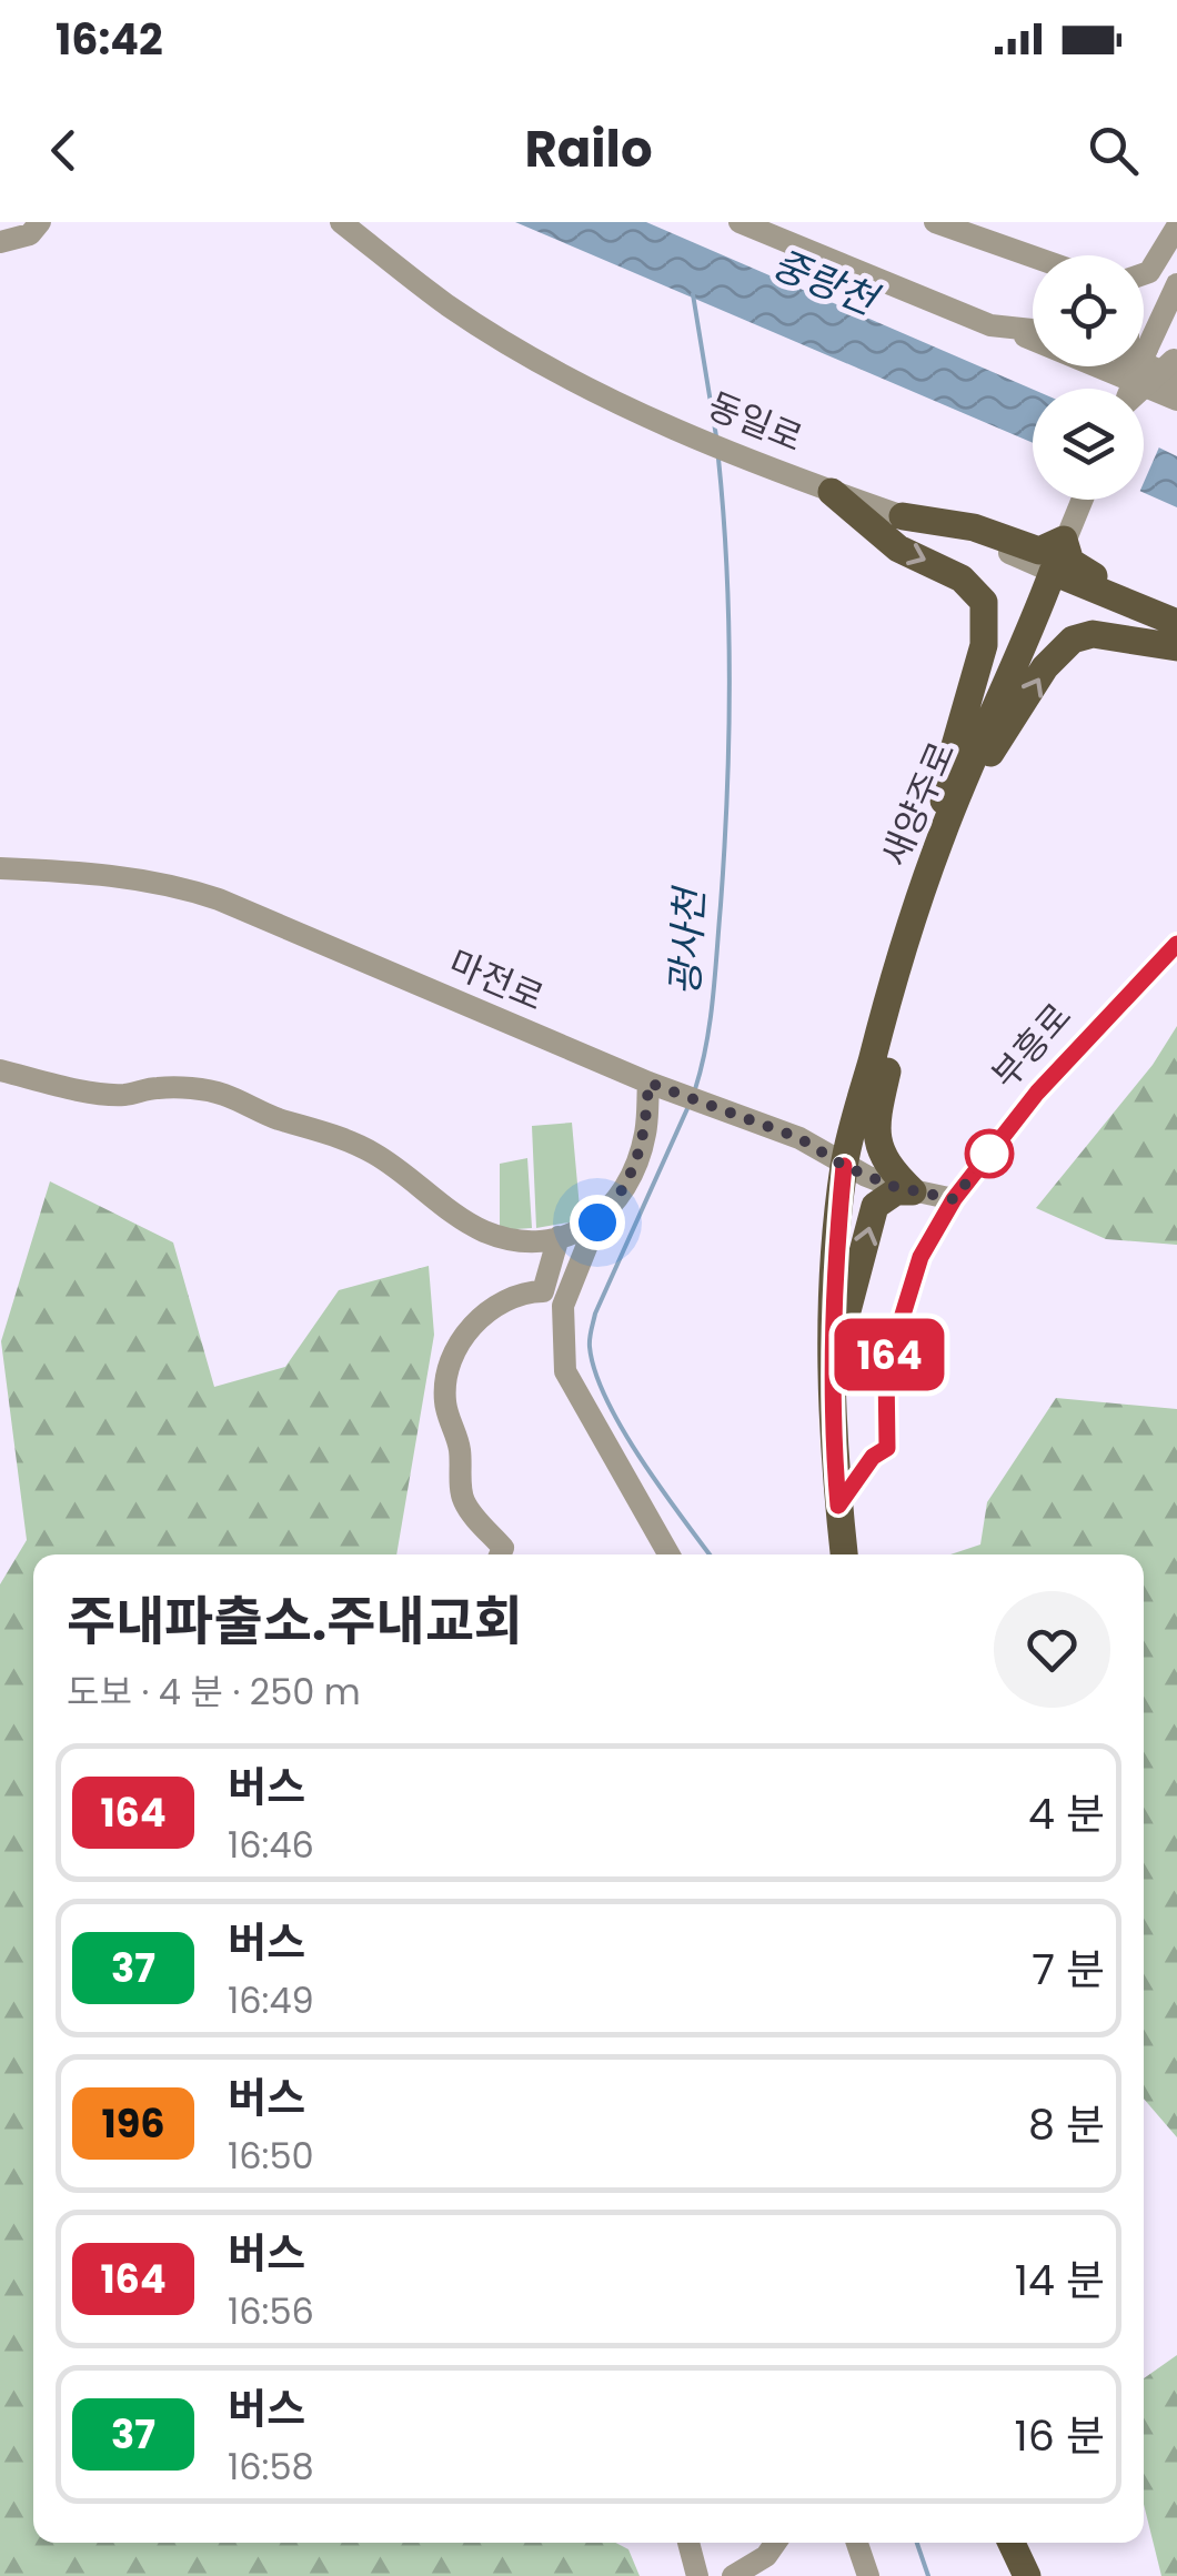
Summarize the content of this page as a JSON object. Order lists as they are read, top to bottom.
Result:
{
  "streets": {
    "main road": ["동일로", "새양주로"],
    "street": ["마전로", "부흥로"]
  },
  "crossings": [
    ["동일로", "새양주로"],
    ["새양주로", "마전로"],
    ["마전로", "부흥로"]
  ],
  "water": ["중랑천", "광사천"],
  "lines": ["bus line 164"],
  "page": {
    "status": "16:42",
    "header": "Railo",
    "on_map": "164",
    "heading": ["주내파출소.주내교회", "도보 · 4 분 · 250 m"],
    "list": [
      {
        "mark": "164",
        "name": "버스",
        "note": "16:46",
        "value": "4 분"
      },
      {
        "mark": "37",
        "name": "버스",
        "note": "16:49",
        "value": "7 분"
      },
      {
        "mark": "196",
        "name": "버스",
        "note": "16:50",
        "value": "8 분"
      },
      {
        "mark": "164",
        "name": "버스",
        "note": "16:56",
        "value": "14 분"
      },
      {
        "mark": "37",
        "name": "버스",
        "note": "16:58",
        "value": "16 분"
      }
    ]
  }
}
